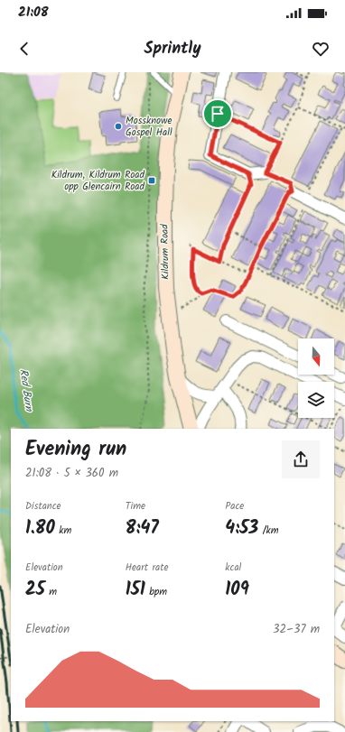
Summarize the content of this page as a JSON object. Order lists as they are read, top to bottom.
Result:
{
  "streets": {
    "street": ["Kildrum Road"]
  },
  "water": ["Red Burn"],
  "places": {
    "other": ["Mossknowe Gospel Hall"],
    "transit": ["Kildrum, Kildrum Road opp Glencairn Road"]
  },
  "north": "bottom",
  "page": {
    "status": "21:08",
    "header": "Sprintly",
    "heading": ["Evening run", "21:08 · 5 × 360 m"],
    "stats": [
      ["Distance", "1.80 km"],
      ["Time", "8:47"],
      ["Pace", "4:53 /km"],
      ["Elevation", "25 m"],
      ["Heart rate", "151 bpm"],
      ["kcal", "109"]
    ],
    "chart": ["Elevation", "32–37 m"]
  }
}
